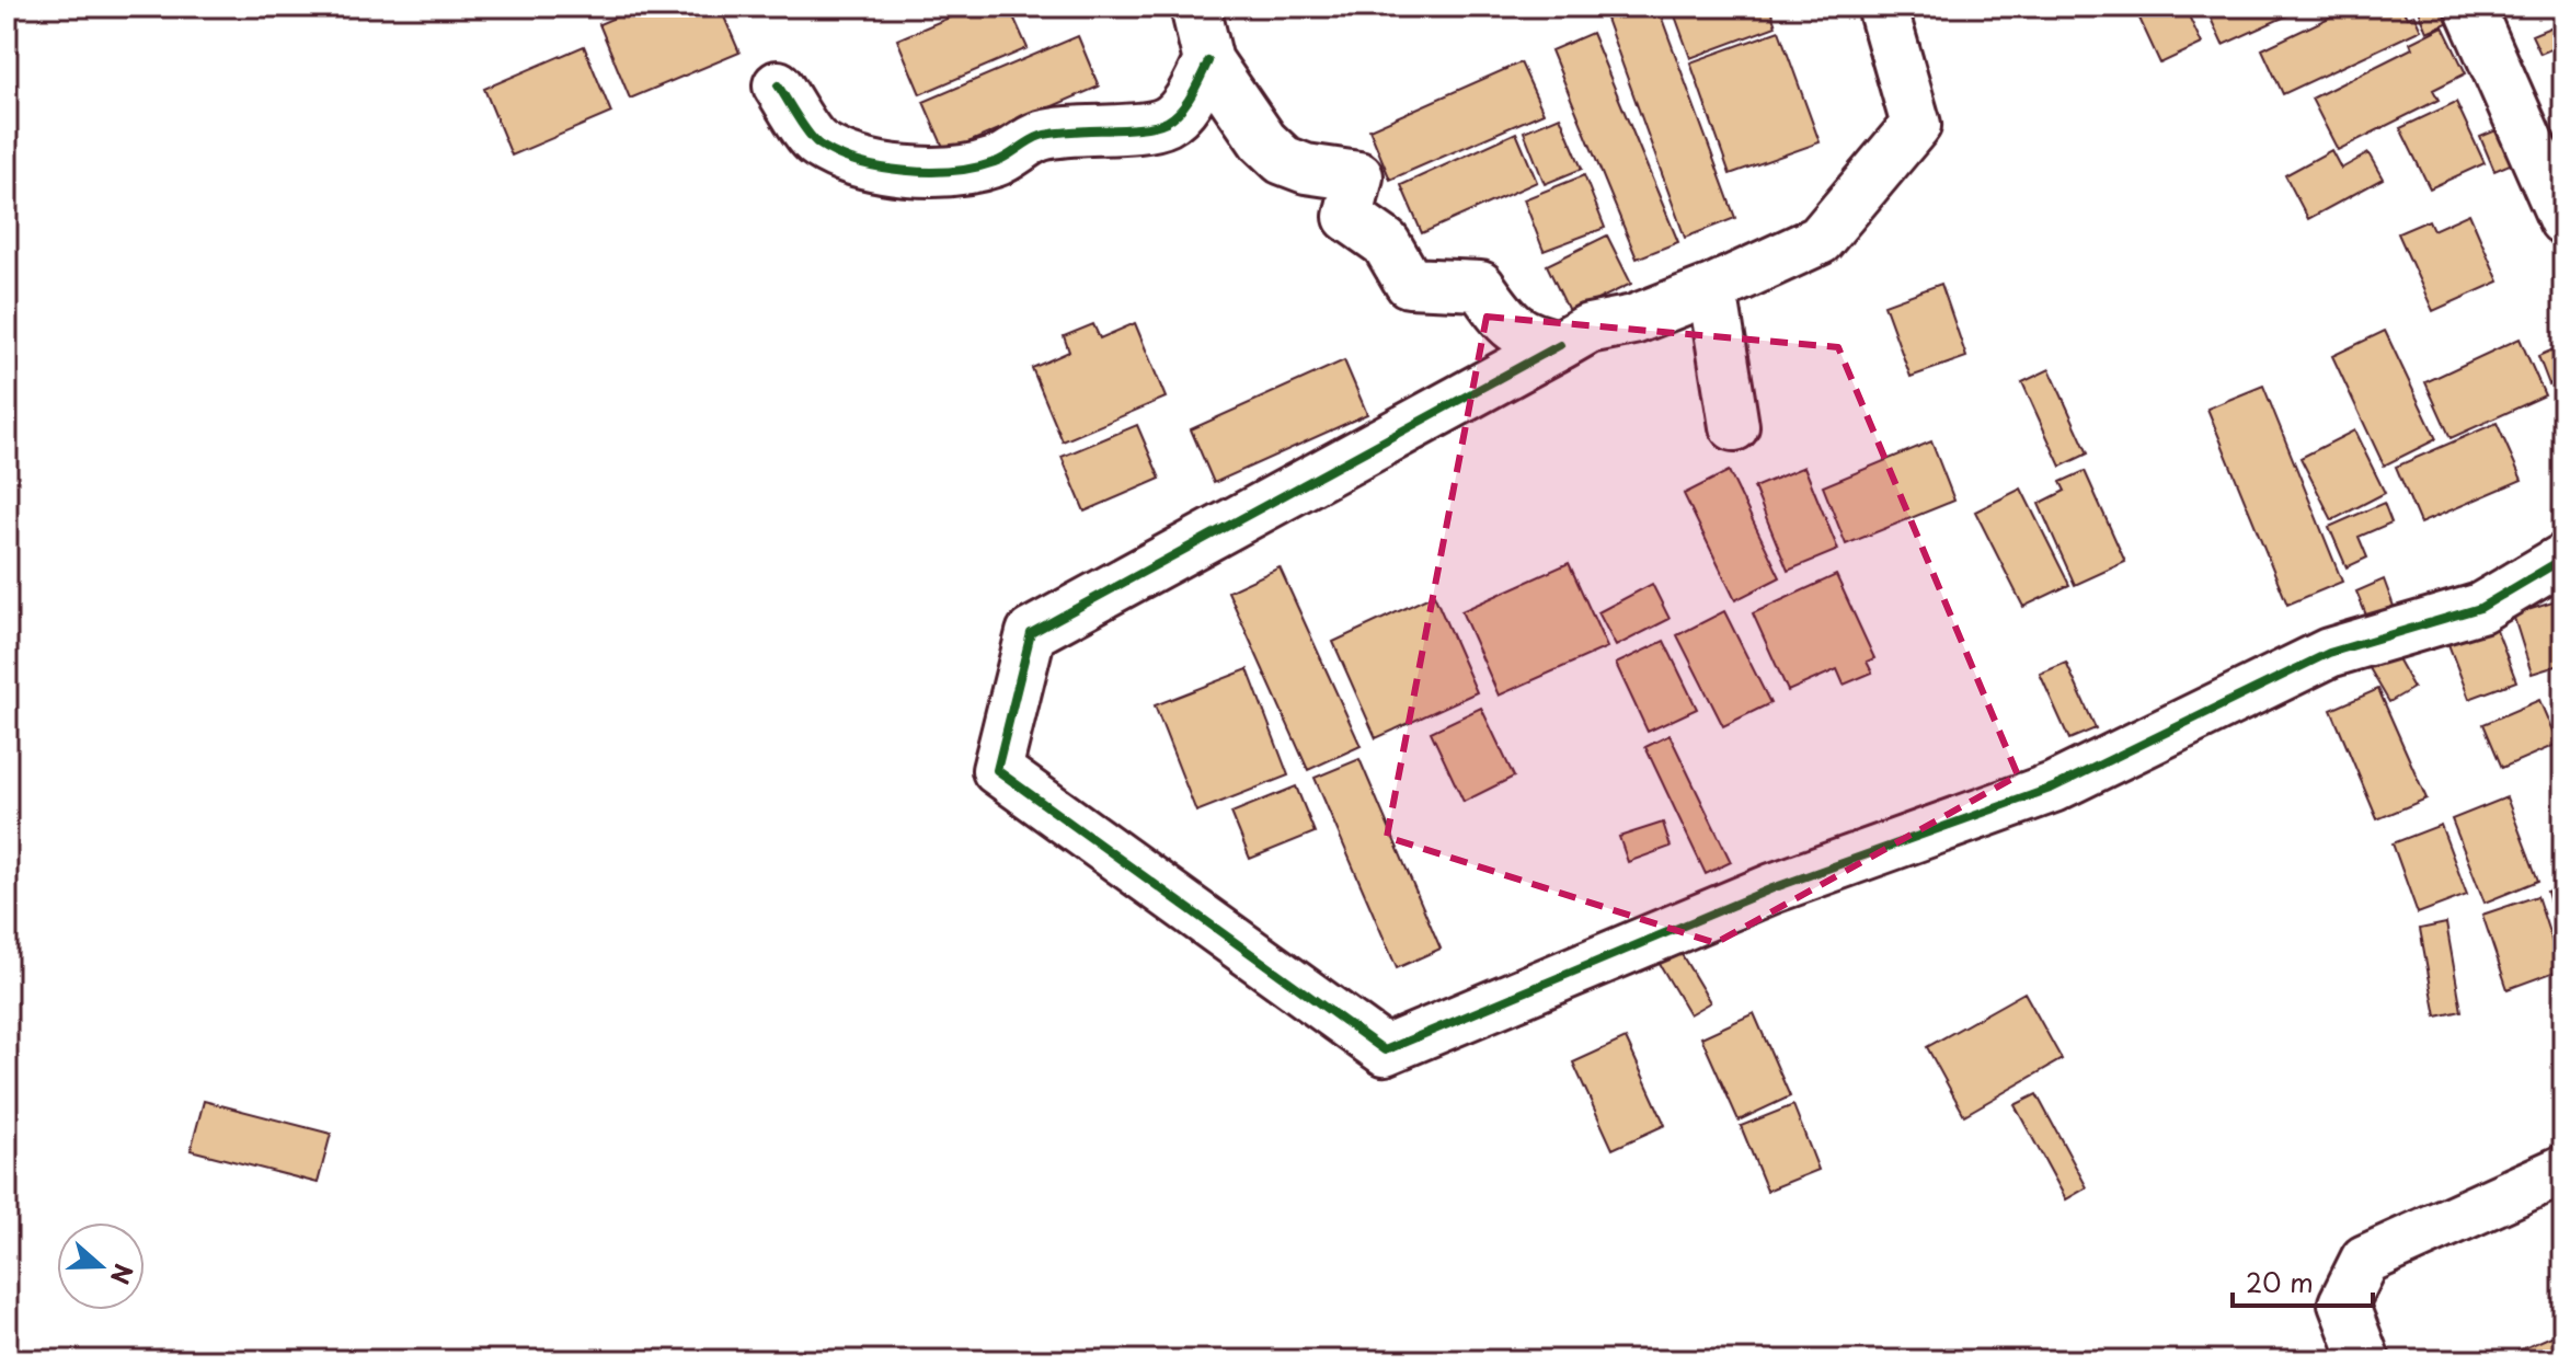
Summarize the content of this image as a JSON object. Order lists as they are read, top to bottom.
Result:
{
  "scale_bar": "20 m",
  "north": "right"
}
